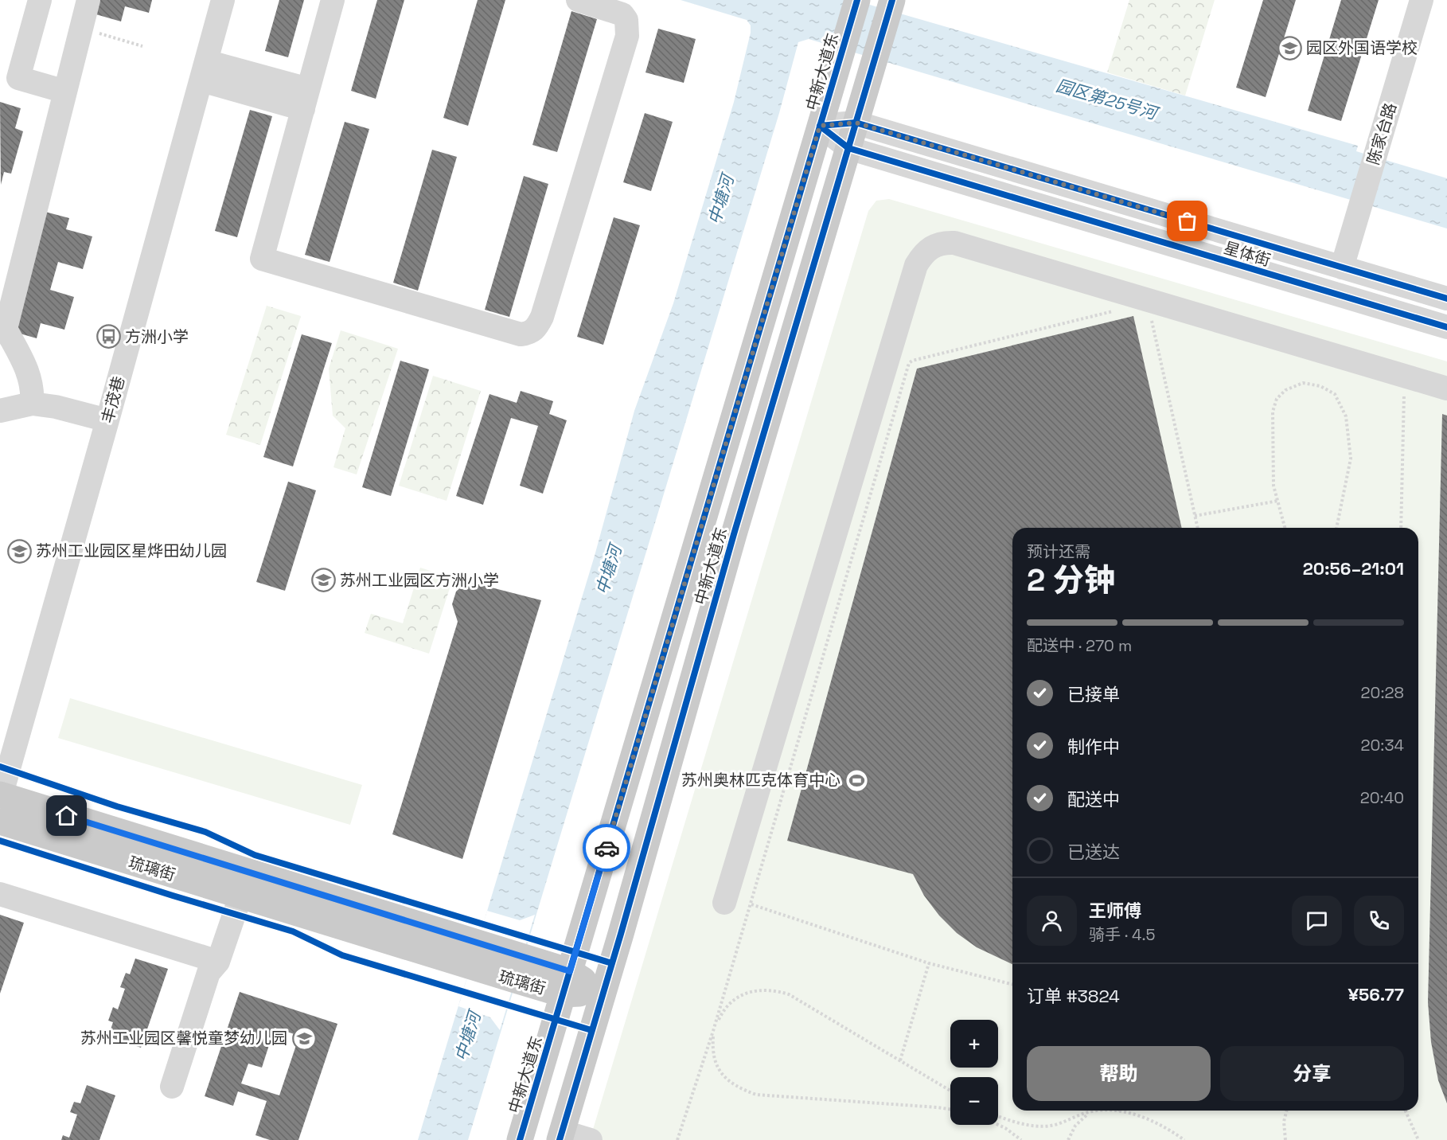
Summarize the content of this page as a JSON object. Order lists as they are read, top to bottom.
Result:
{
  "streets": {
    "main road": ["中新大道东", "琉璃街"],
    "street": ["陈家台路", "星体街", "丰茂巷"]
  },
  "crossings": [
    ["中新大道东", "星体街"],
    ["中新大道东", "琉璃街"],
    ["陈家台路", "星体街"],
    ["丰茂巷", "琉璃街"]
  ],
  "water": ["园区第25号河", "中塘河"],
  "places": {
    "school or university": [
      "园区外国语学校",
      "苏州工业园区星烨田幼儿园",
      "苏州工业园区方洲小学",
      "苏州工业园区馨悦童梦幼儿园"
    ],
    "bus stop": ["方洲小学"],
    "sports": ["苏州奥林匹克体育中心"]
  },
  "page": {
    "heading": ["2 分钟", "预计还需", "20:56–21:01"],
    "panel": [
      "王师傅",
      "骑手 · 4.5",
      "订单 #3824",
      "¥56.77"
    ],
    "bar": "配送中 · 270 m",
    "list": [
      ["已接单", "20:28"],
      ["制作中", "20:34"],
      ["配送中", "20:40"],
      "已送达"
    ],
    "map_buttons": ["+", "−"],
    "buttons": ["帮助", "分享"]
  }
}
